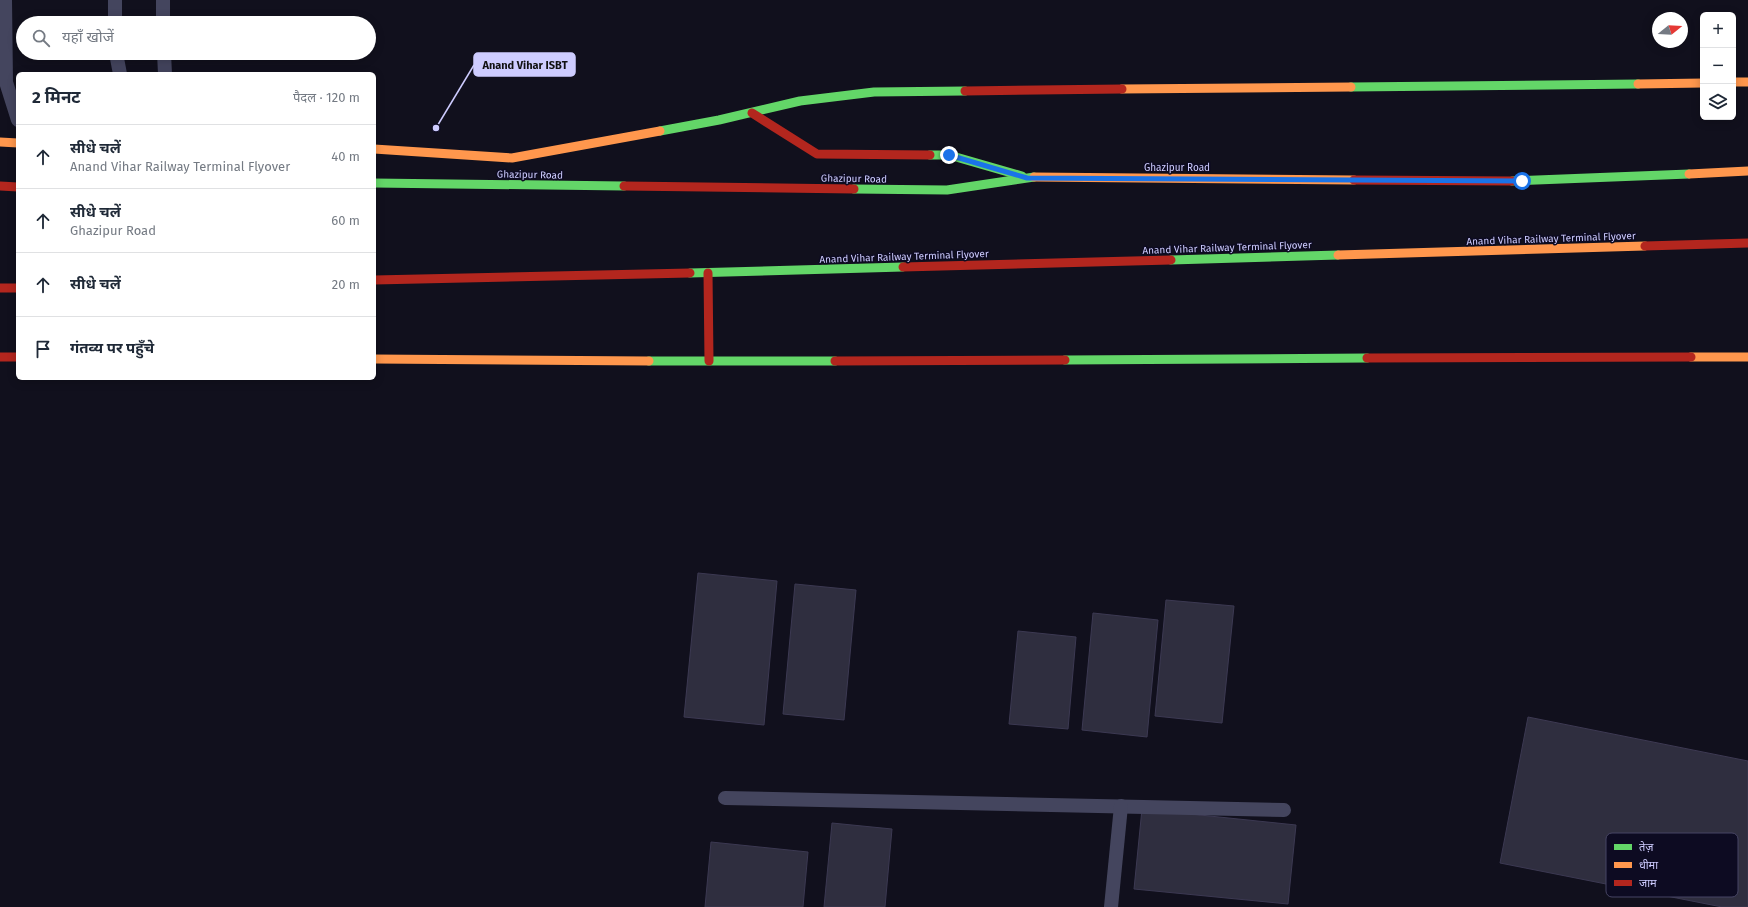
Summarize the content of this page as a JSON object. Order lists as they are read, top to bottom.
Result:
{
  "streets": {
    "main road": ["Ghazipur Road", "Anand Vihar Railway Terminal Flyover"]
  },
  "places": ["Anand Vihar ISBT"],
  "legend": ["तेज़", "धीमा", "जाम"],
  "north": "right",
  "page": {
    "map_buttons": ["+", "−"],
    "search": "यहाँ खोजें",
    "heading": ["2 मिनट", "पैदल · 120 m"],
    "list": [
      ["सीधे चलें", "Anand Vihar Railway Terminal Flyover", "40 m"],
      ["सीधे चलें", "Ghazipur Road", "60 m"],
      ["सीधे चलें", "20 m"],
      "गंतव्य पर पहुँचे"
    ]
  }
}
